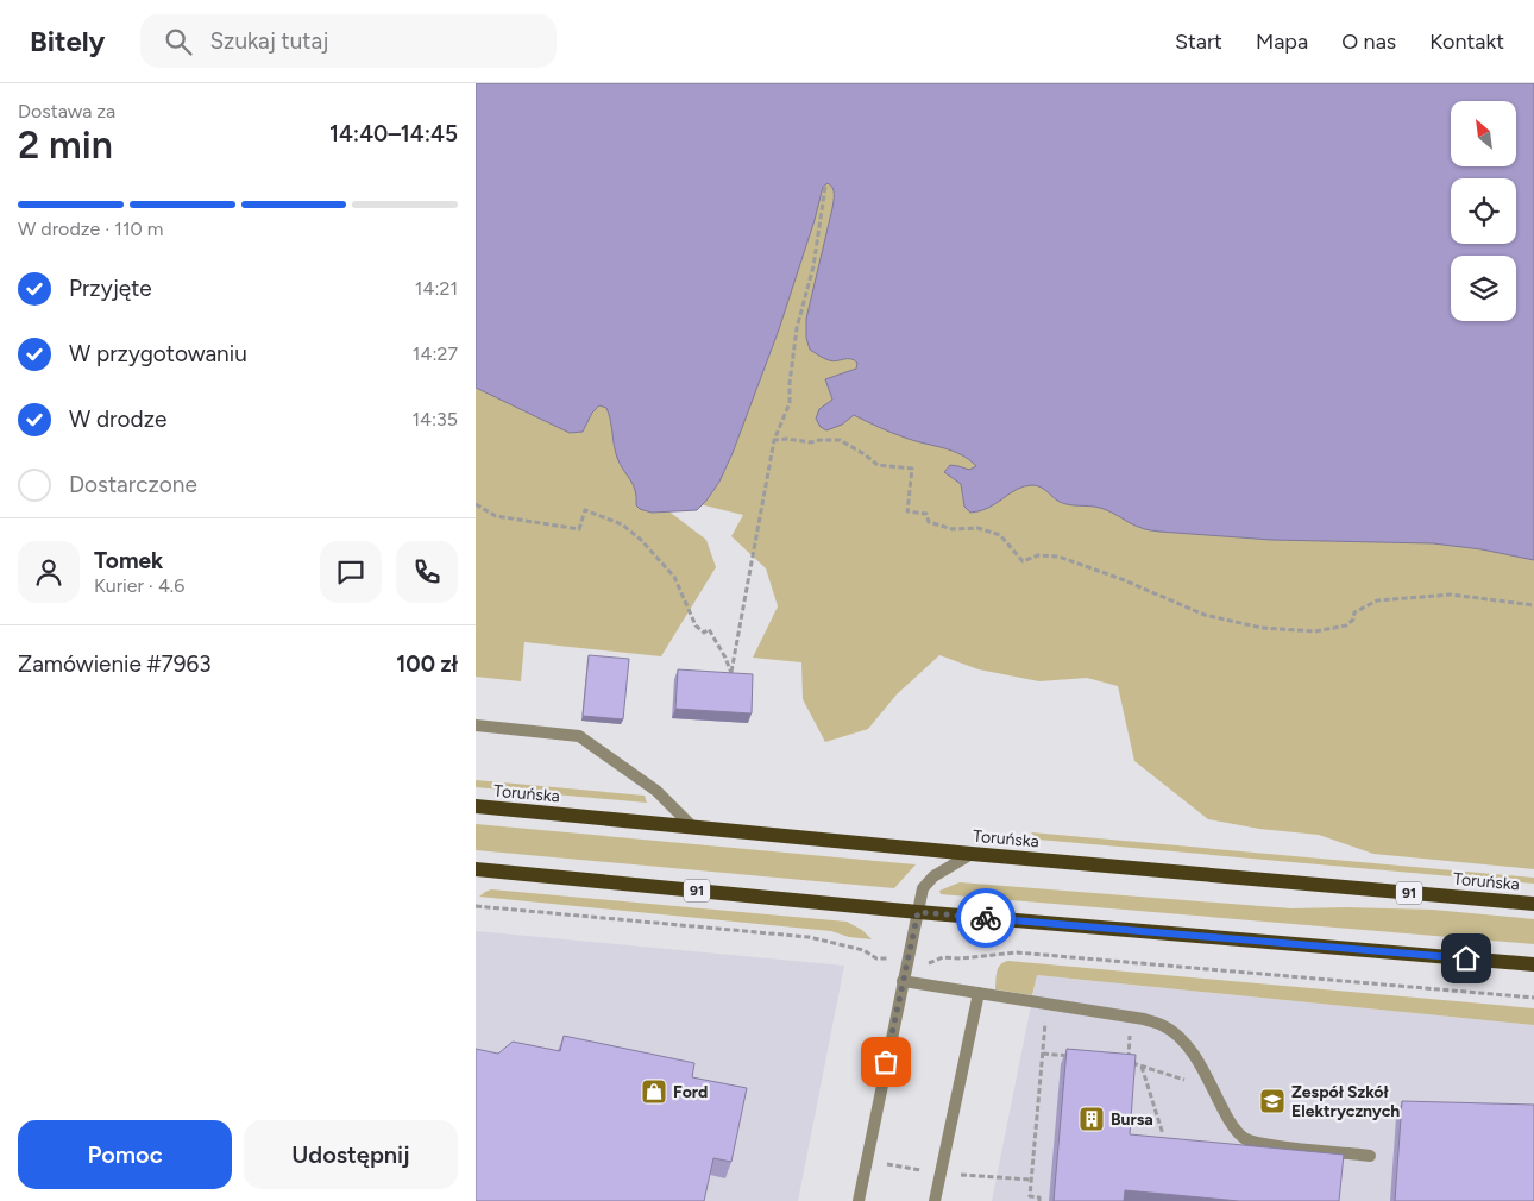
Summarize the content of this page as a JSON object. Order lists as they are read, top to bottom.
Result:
{
  "streets": {
    "main road": ["Toruńska", "91"]
  },
  "places": {
    "shop": ["Ford"],
    "school or university": ["Zespół Szkół Elektrycznych"],
    "building": ["Bursa"]
  },
  "north": "top left",
  "page": {
    "header": "Bitely",
    "search": "Szukaj tutaj",
    "nav": [
      "Start",
      "Mapa",
      "O nas",
      "Kontakt"
    ],
    "heading": ["2 min", "Dostawa za", "14:40–14:45"],
    "panel": [
      "Tomek",
      "Kurier · 4.6",
      "Zamówienie #7963",
      "100 zł"
    ],
    "bar": "W drodze · 110 m",
    "list": [
      ["Przyjęte", "14:21"],
      ["W przygotowaniu", "14:27"],
      ["W drodze", "14:35"],
      "Dostarczone"
    ],
    "buttons": ["Pomoc", "Udostępnij"]
  }
}
